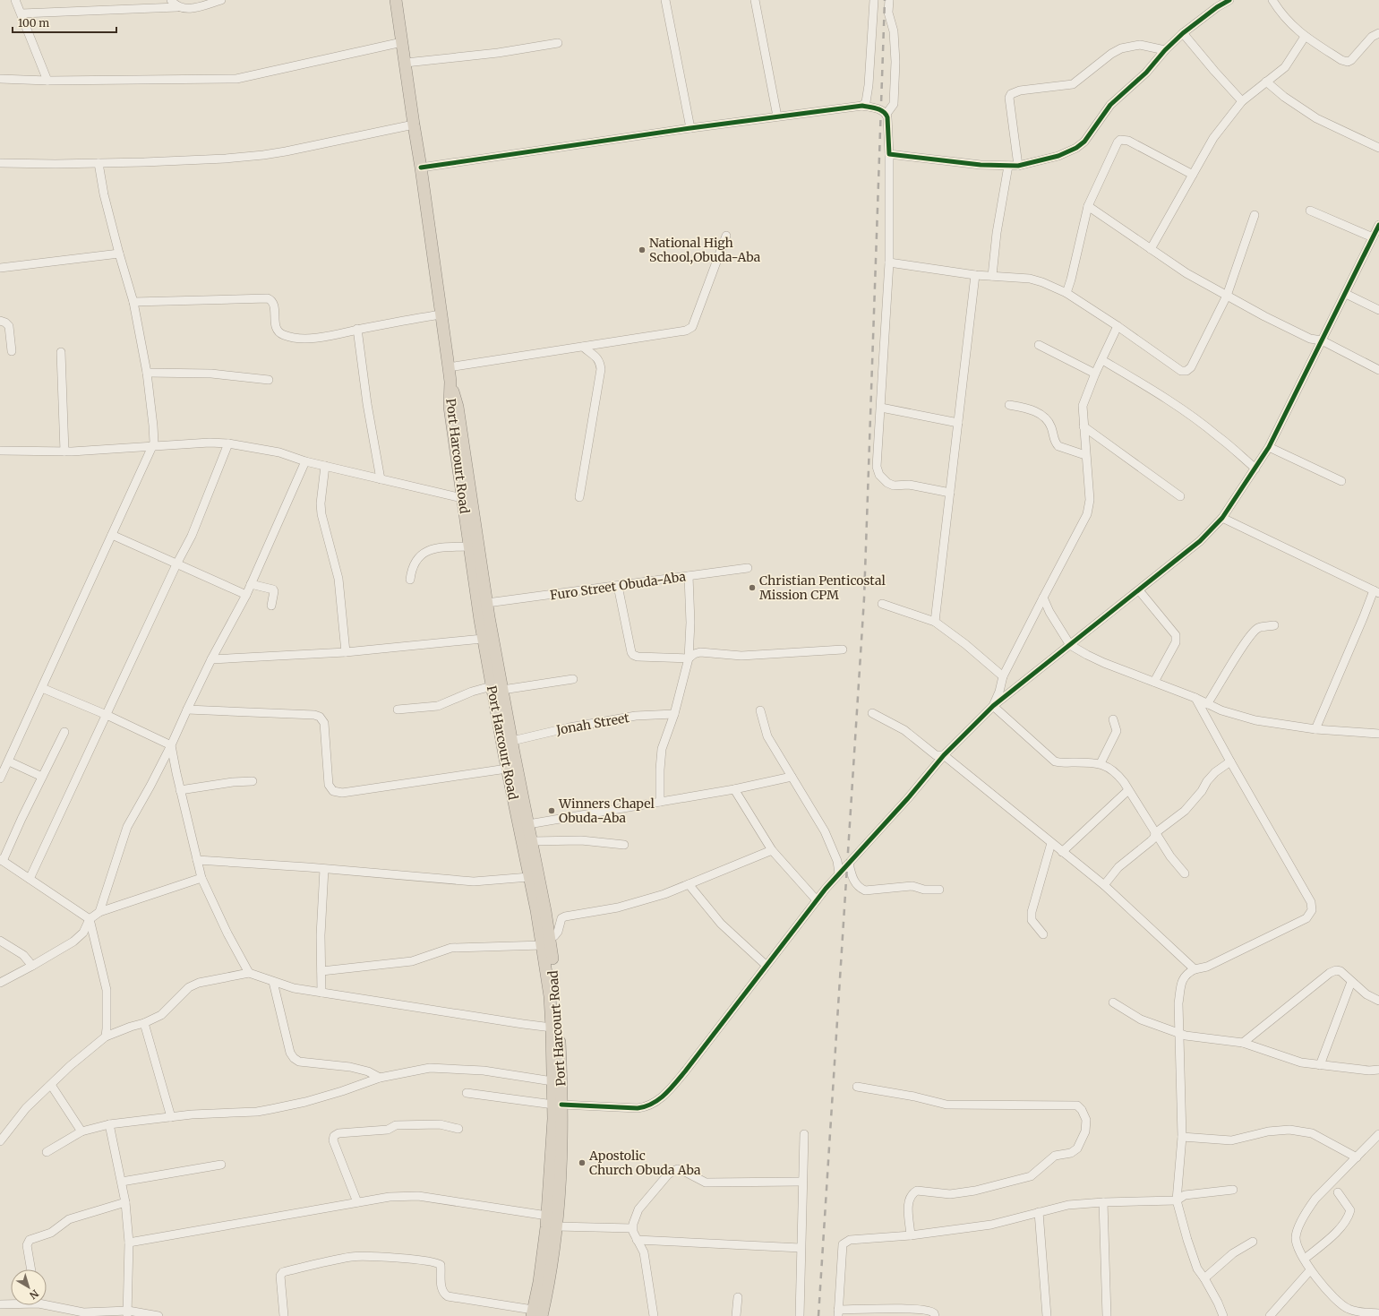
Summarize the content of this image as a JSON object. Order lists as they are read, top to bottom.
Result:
{
  "streets": {
    "highway": ["Port Harcourt Road"],
    "street": ["Furo Street Obuda-Aba", "Jonah Street"]
  },
  "crossings": [
    ["Port Harcourt Road", "Furo Street Obuda-Aba"],
    ["Port Harcourt Road", "Jonah Street"]
  ],
  "places": [
    "National High School,Obuda-Aba",
    "Christian Penticostal Mission CPM",
    "Winners Chapel Obuda-Aba",
    "Apostolic Church Obuda Aba"
  ],
  "scale_bar": "100 m",
  "north": "bottom right"
}
